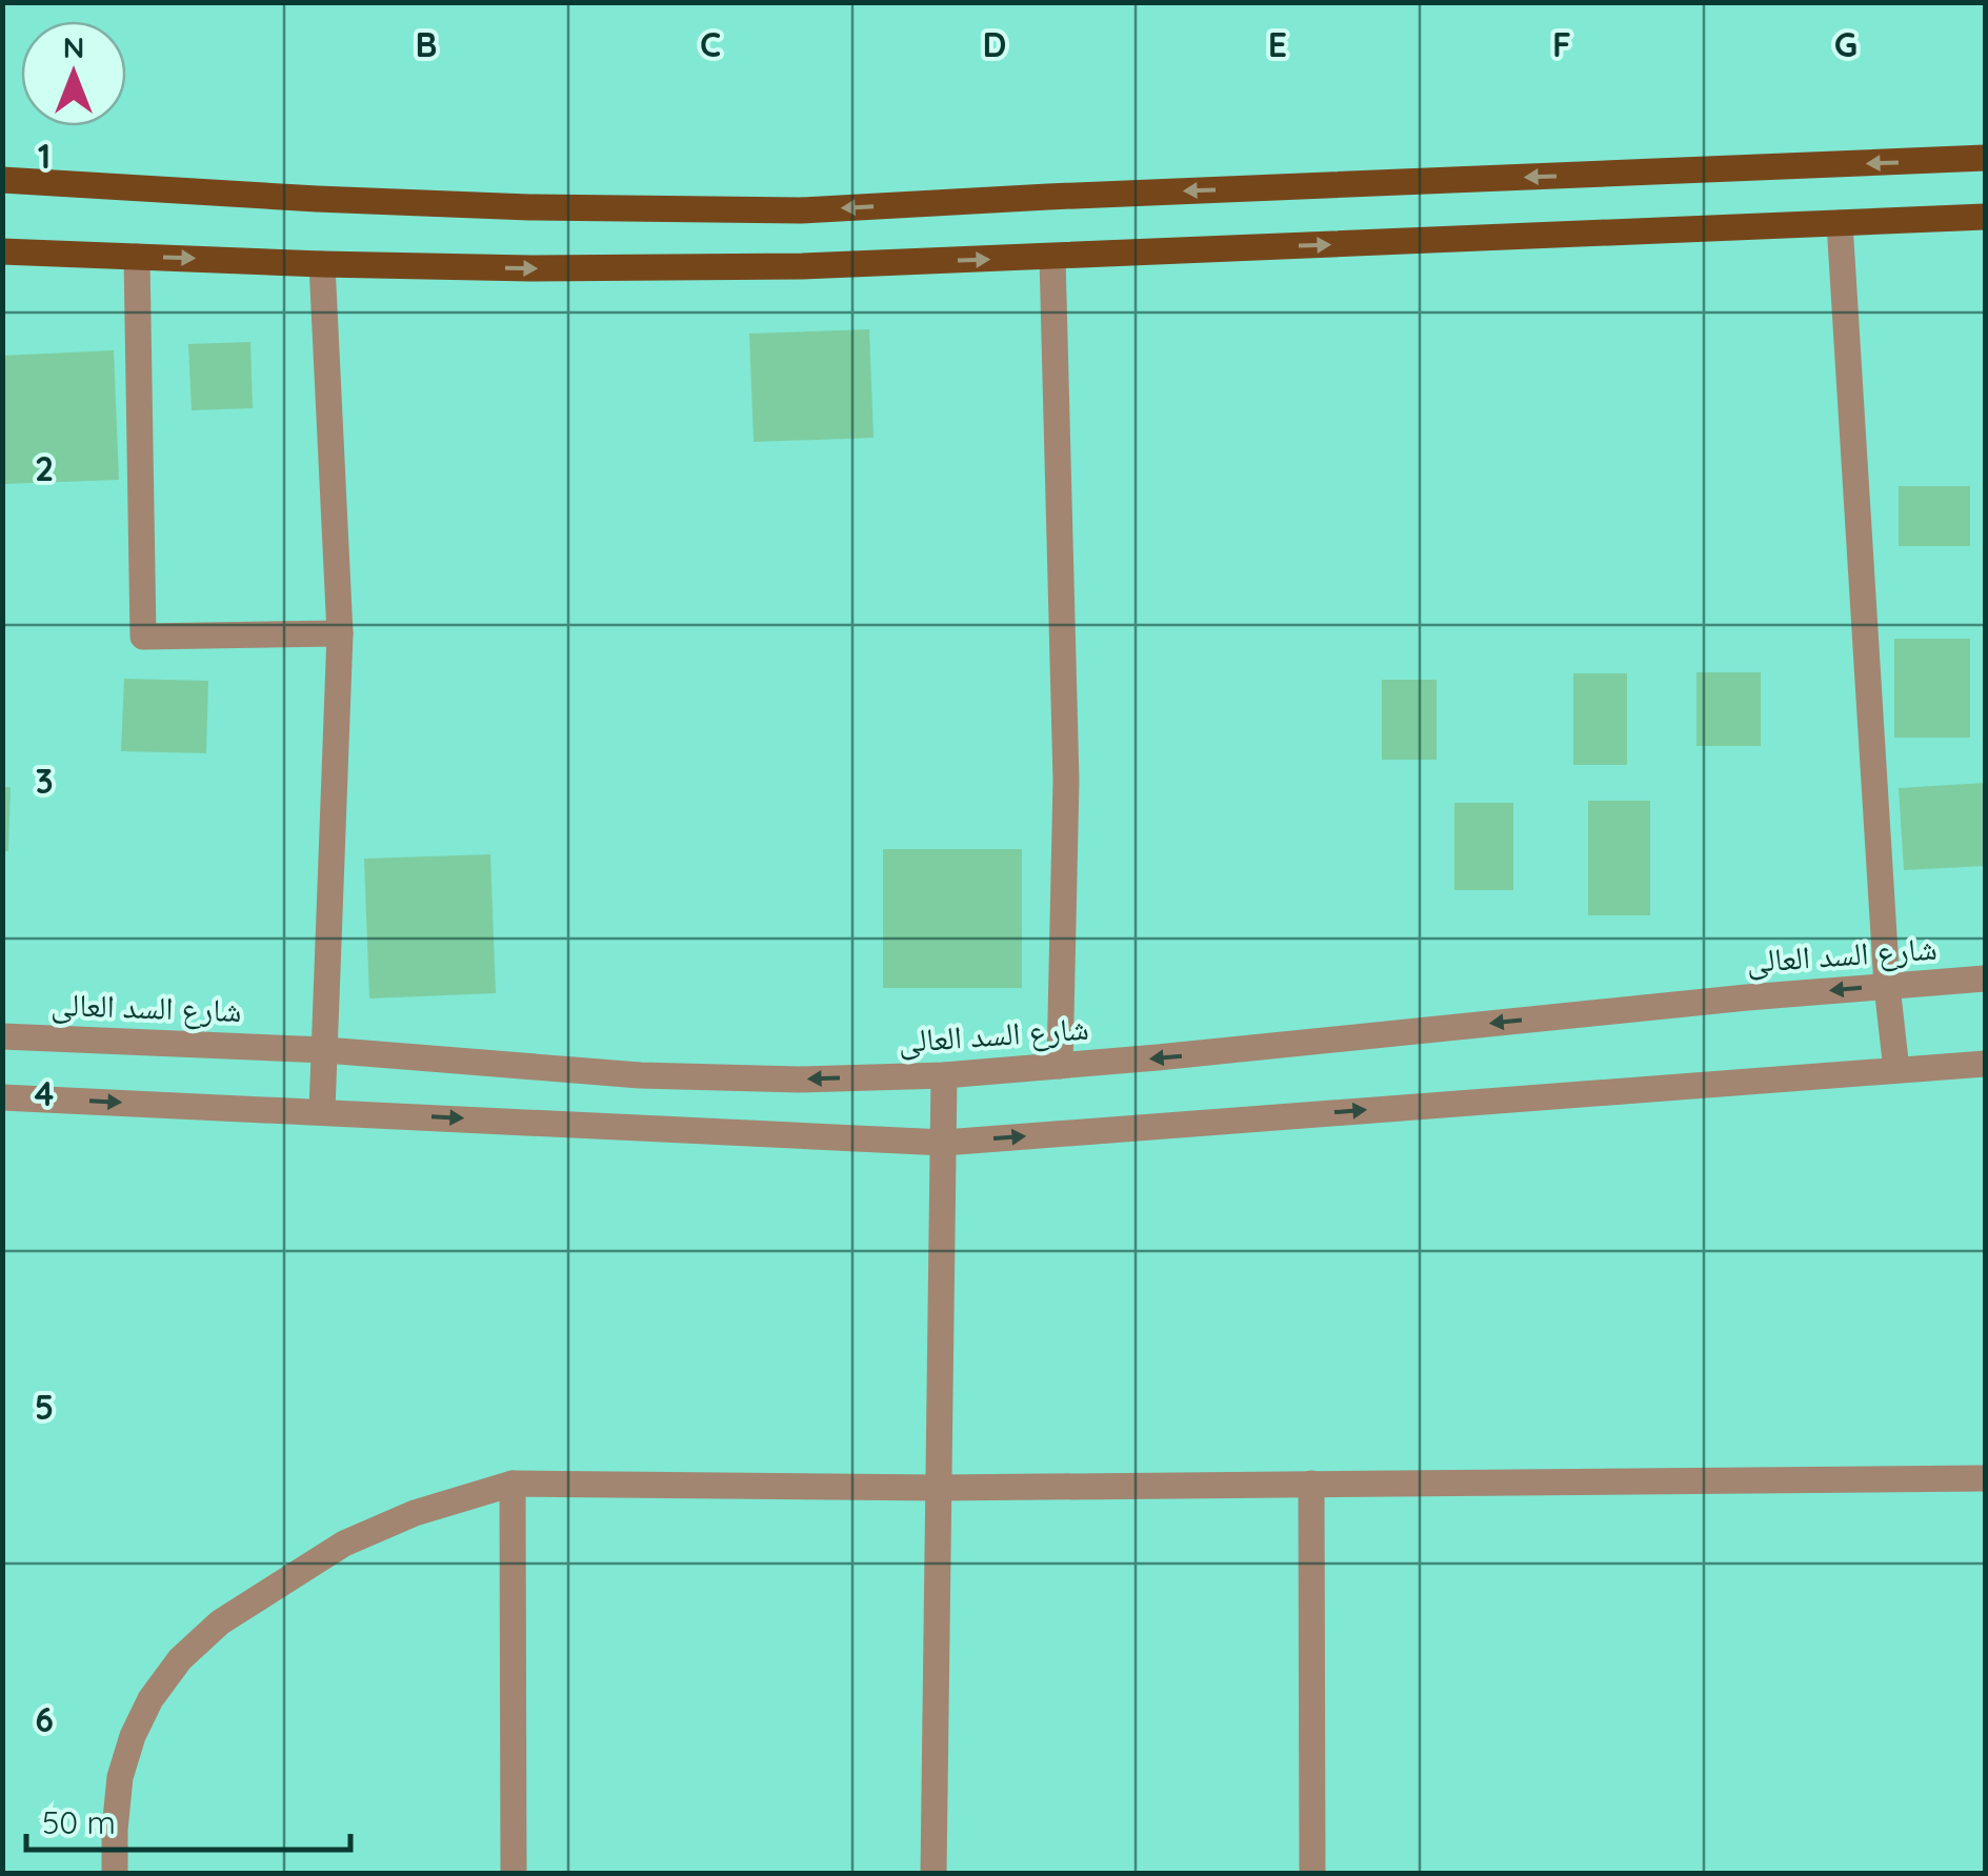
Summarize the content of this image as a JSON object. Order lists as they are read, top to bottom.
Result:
{
  "streets": {
    "street": ["شارع السد العالى"]
  },
  "scale_bar": "50 m",
  "north": "top",
  "grid": {
    "columns": [
      "B",
      "C",
      "D",
      "E",
      "F",
      "G"
    ],
    "rows": [
      "1",
      "2",
      "3",
      "4",
      "5",
      "6"
    ]
  }
}
